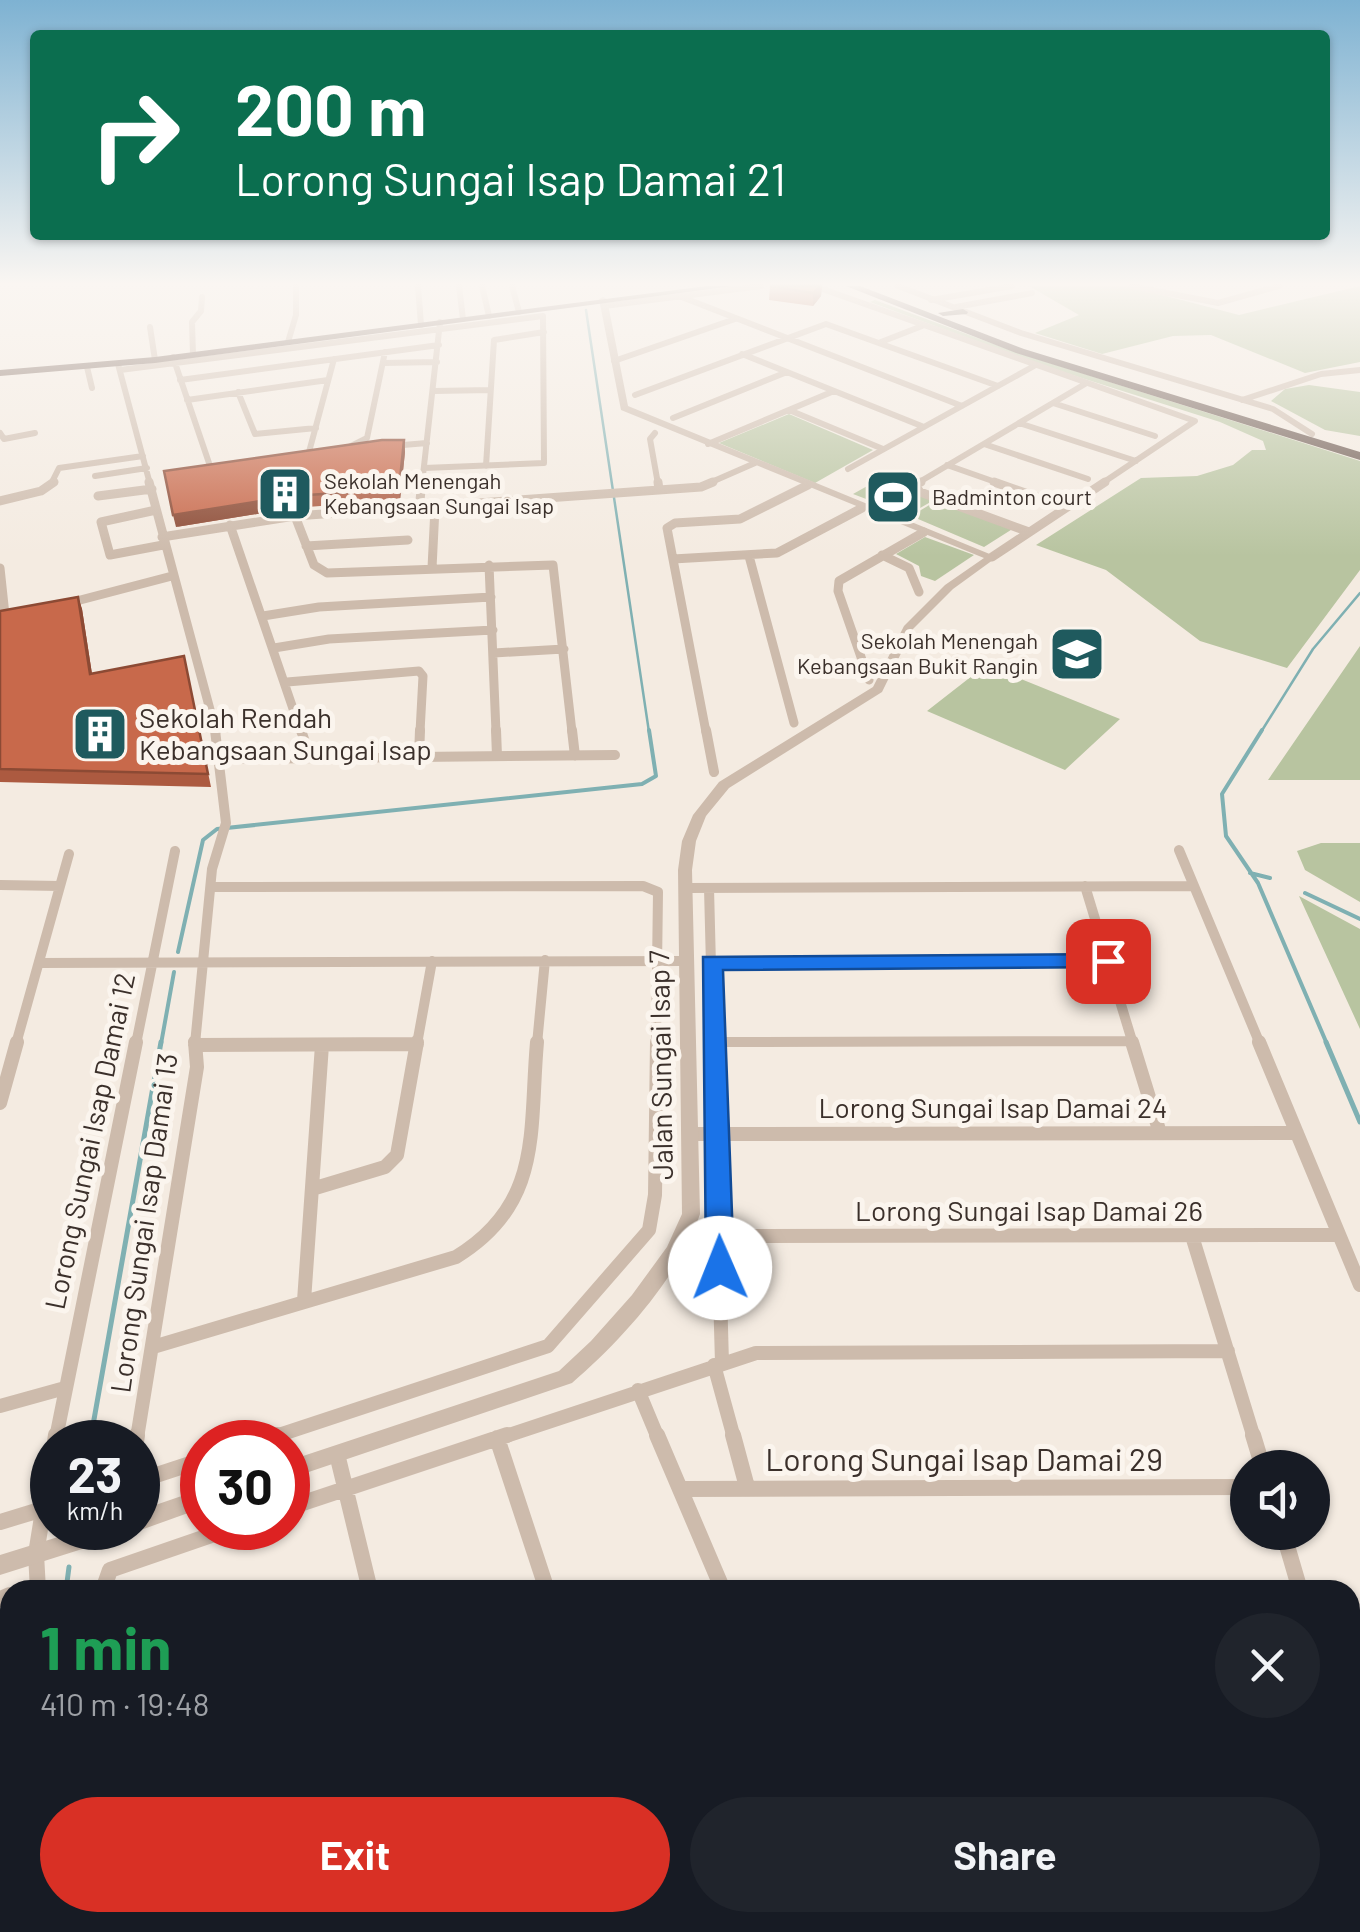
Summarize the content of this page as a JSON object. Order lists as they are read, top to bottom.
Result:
{
  "streets": {
    "street": [
      "Jalan Sungai Isap 7",
      "Lorong Sungai Isap Damai 24",
      "Lorong Sungai Isap Damai 12",
      "Lorong Sungai Isap Damai 26",
      "Lorong Sungai Isap Damai 13",
      "Lorong Sungai Isap Damai 29"
    ]
  },
  "crossings": [
    ["Jalan Sungai Isap 7", "Lorong Sungai Isap Damai 24"]
  ],
  "places": {
    "building": ["Sekolah Menengah Kebangsaan Sungai Isap", "Sekolah Rendah Kebangsaan Sungai Isap"],
    "sports": ["Badminton court"],
    "school or university": ["Sekolah Menengah Kebangsaan Bukit Rangin"]
  },
  "page": {
    "turn": ["200 m", "Lorong Sungai Isap Damai 21"],
    "speed": "23 km/h",
    "limit": "30",
    "heading": ["1 min", "410 m · 19:48"],
    "buttons": ["Exit", "Share"]
  }
}
